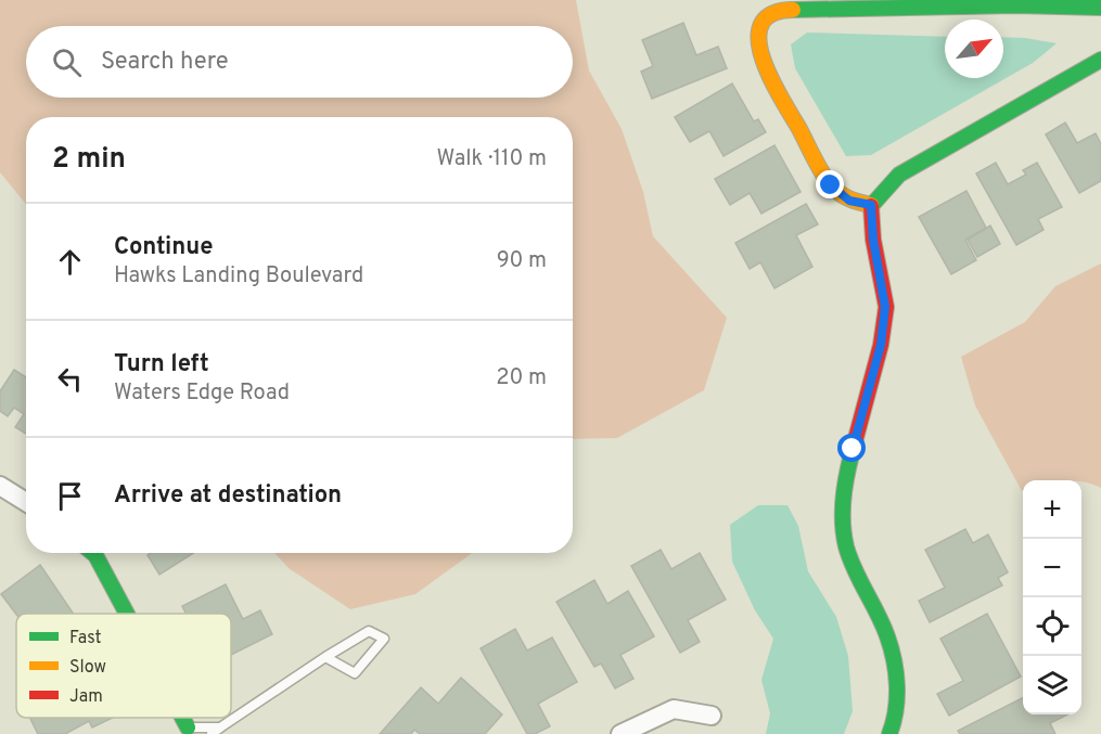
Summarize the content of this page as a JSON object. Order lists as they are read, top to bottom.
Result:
{
  "legend": ["Fast", "Slow", "Jam"],
  "north": "top right",
  "page": {
    "search": "Search here",
    "heading": ["2 min", "Walk · 110 m"],
    "list": [
      ["Continue", "Hawks Landing Boulevard", "90 m"],
      ["Turn left", "Waters Edge Road", "20 m"],
      "Arrive at destination"
    ],
    "map_buttons": ["+", "−"]
  }
}
